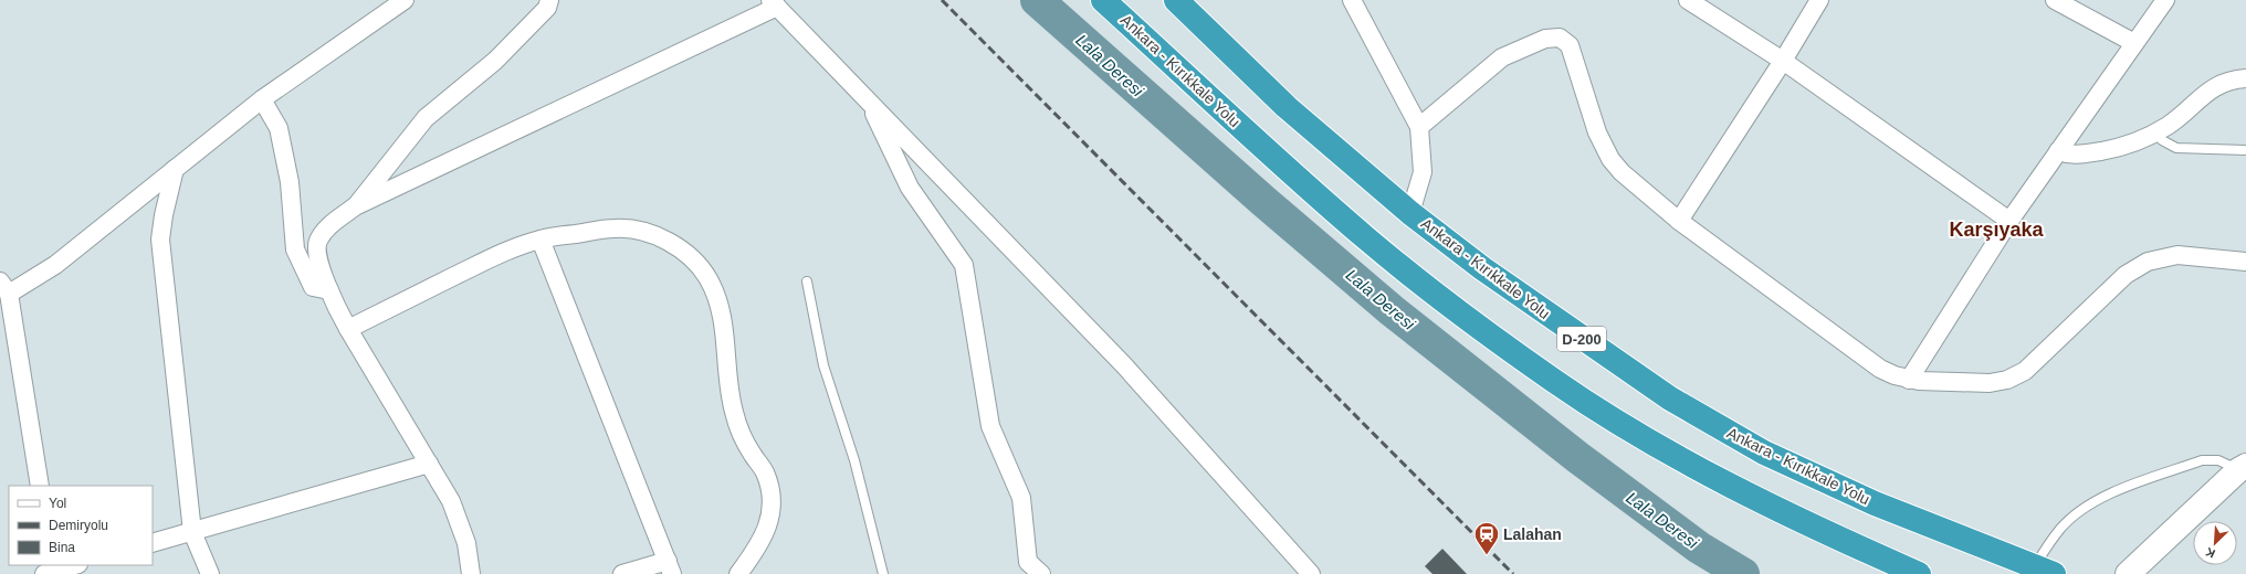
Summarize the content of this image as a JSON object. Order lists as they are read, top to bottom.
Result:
{
  "streets": {
    "highway": ["Ankara - Kırıkkale Yolu", "D-200"]
  },
  "districts": ["Karşıyaka"],
  "water": ["Lala Deresi"],
  "places": {
    "station": ["Lalahan"]
  },
  "legend": ["Yol", "Demiryolu", "Bina"],
  "north": "bottom left"
}
